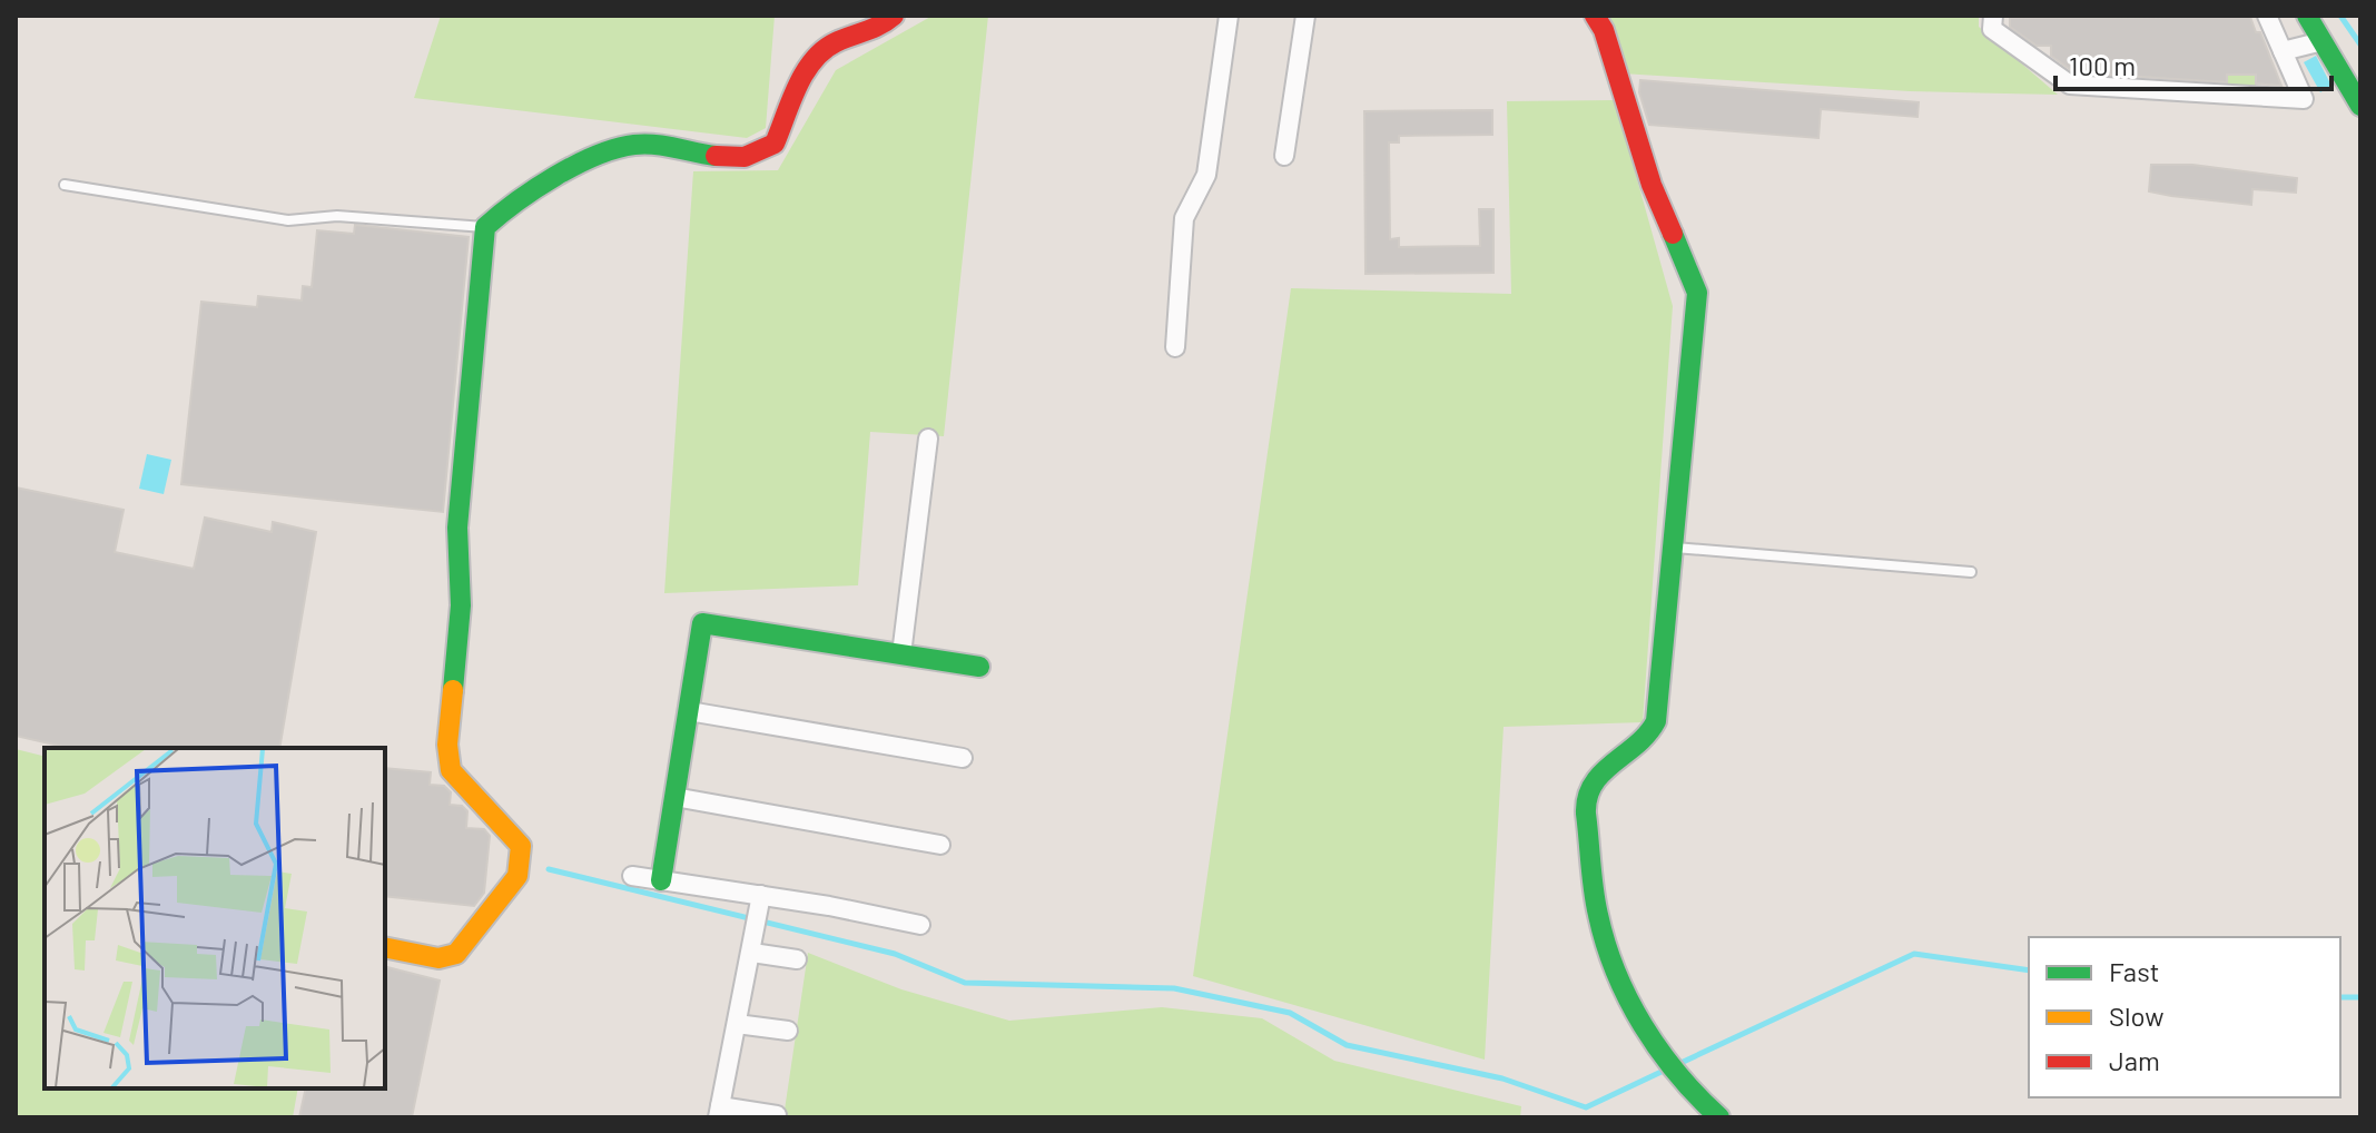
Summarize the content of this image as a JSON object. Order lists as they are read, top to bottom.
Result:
{
  "legend": ["Fast", "Slow", "Jam"],
  "scale_bar": "100 m"
}
